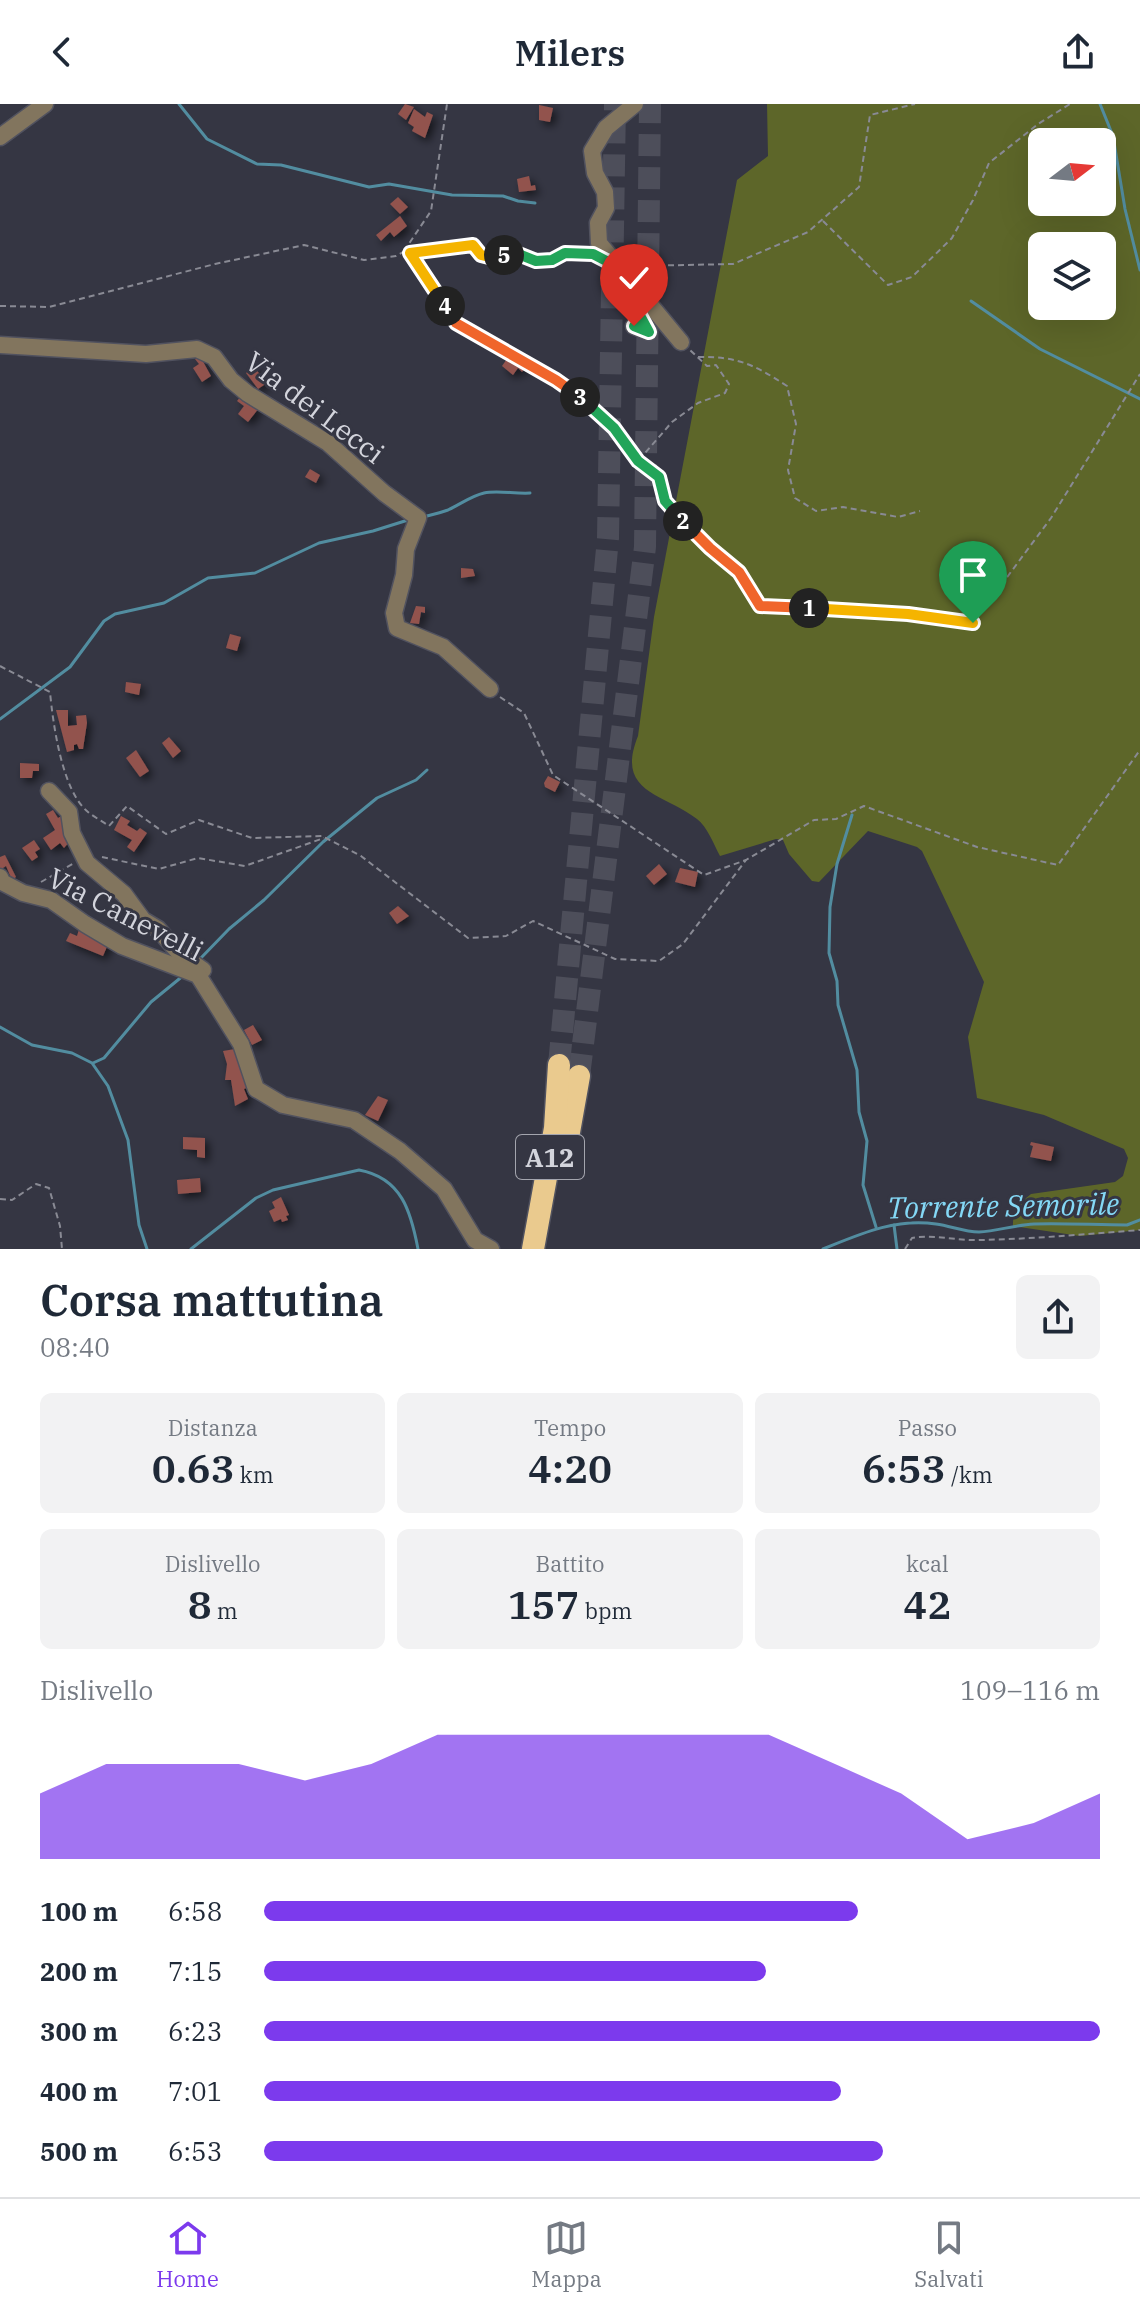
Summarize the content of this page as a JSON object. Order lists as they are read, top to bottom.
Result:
{
  "streets": {
    "highway": ["A12"],
    "street": ["Via dei Lecci", "Via Canevelli"]
  },
  "water": ["Torrente Semorile"],
  "north": "right",
  "page": {
    "header": "Milers",
    "pins": [
      "5",
      "4",
      "3",
      "2",
      "1"
    ],
    "heading": ["Corsa mattutina", "08:40"],
    "stats": [
      ["Distanza", "0.63 km"],
      ["Tempo", "4:20"],
      ["Passo", "6:53 /km"],
      ["Dislivello", "8 m"],
      ["Battito", "157 bpm"],
      ["kcal", "42"]
    ],
    "chart": ["Dislivello", "109–116 m"],
    "list": [
      {
        "name": "100 m",
        "note": "6:58"
      },
      {
        "name": "200 m",
        "note": "7:15"
      },
      {
        "name": "300 m",
        "note": "6:23"
      },
      {
        "name": "400 m",
        "note": "7:01"
      },
      {
        "name": "500 m",
        "note": "6:53"
      }
    ],
    "tabs": ["Home", "Mappa", "Salvati"]
  }
}
